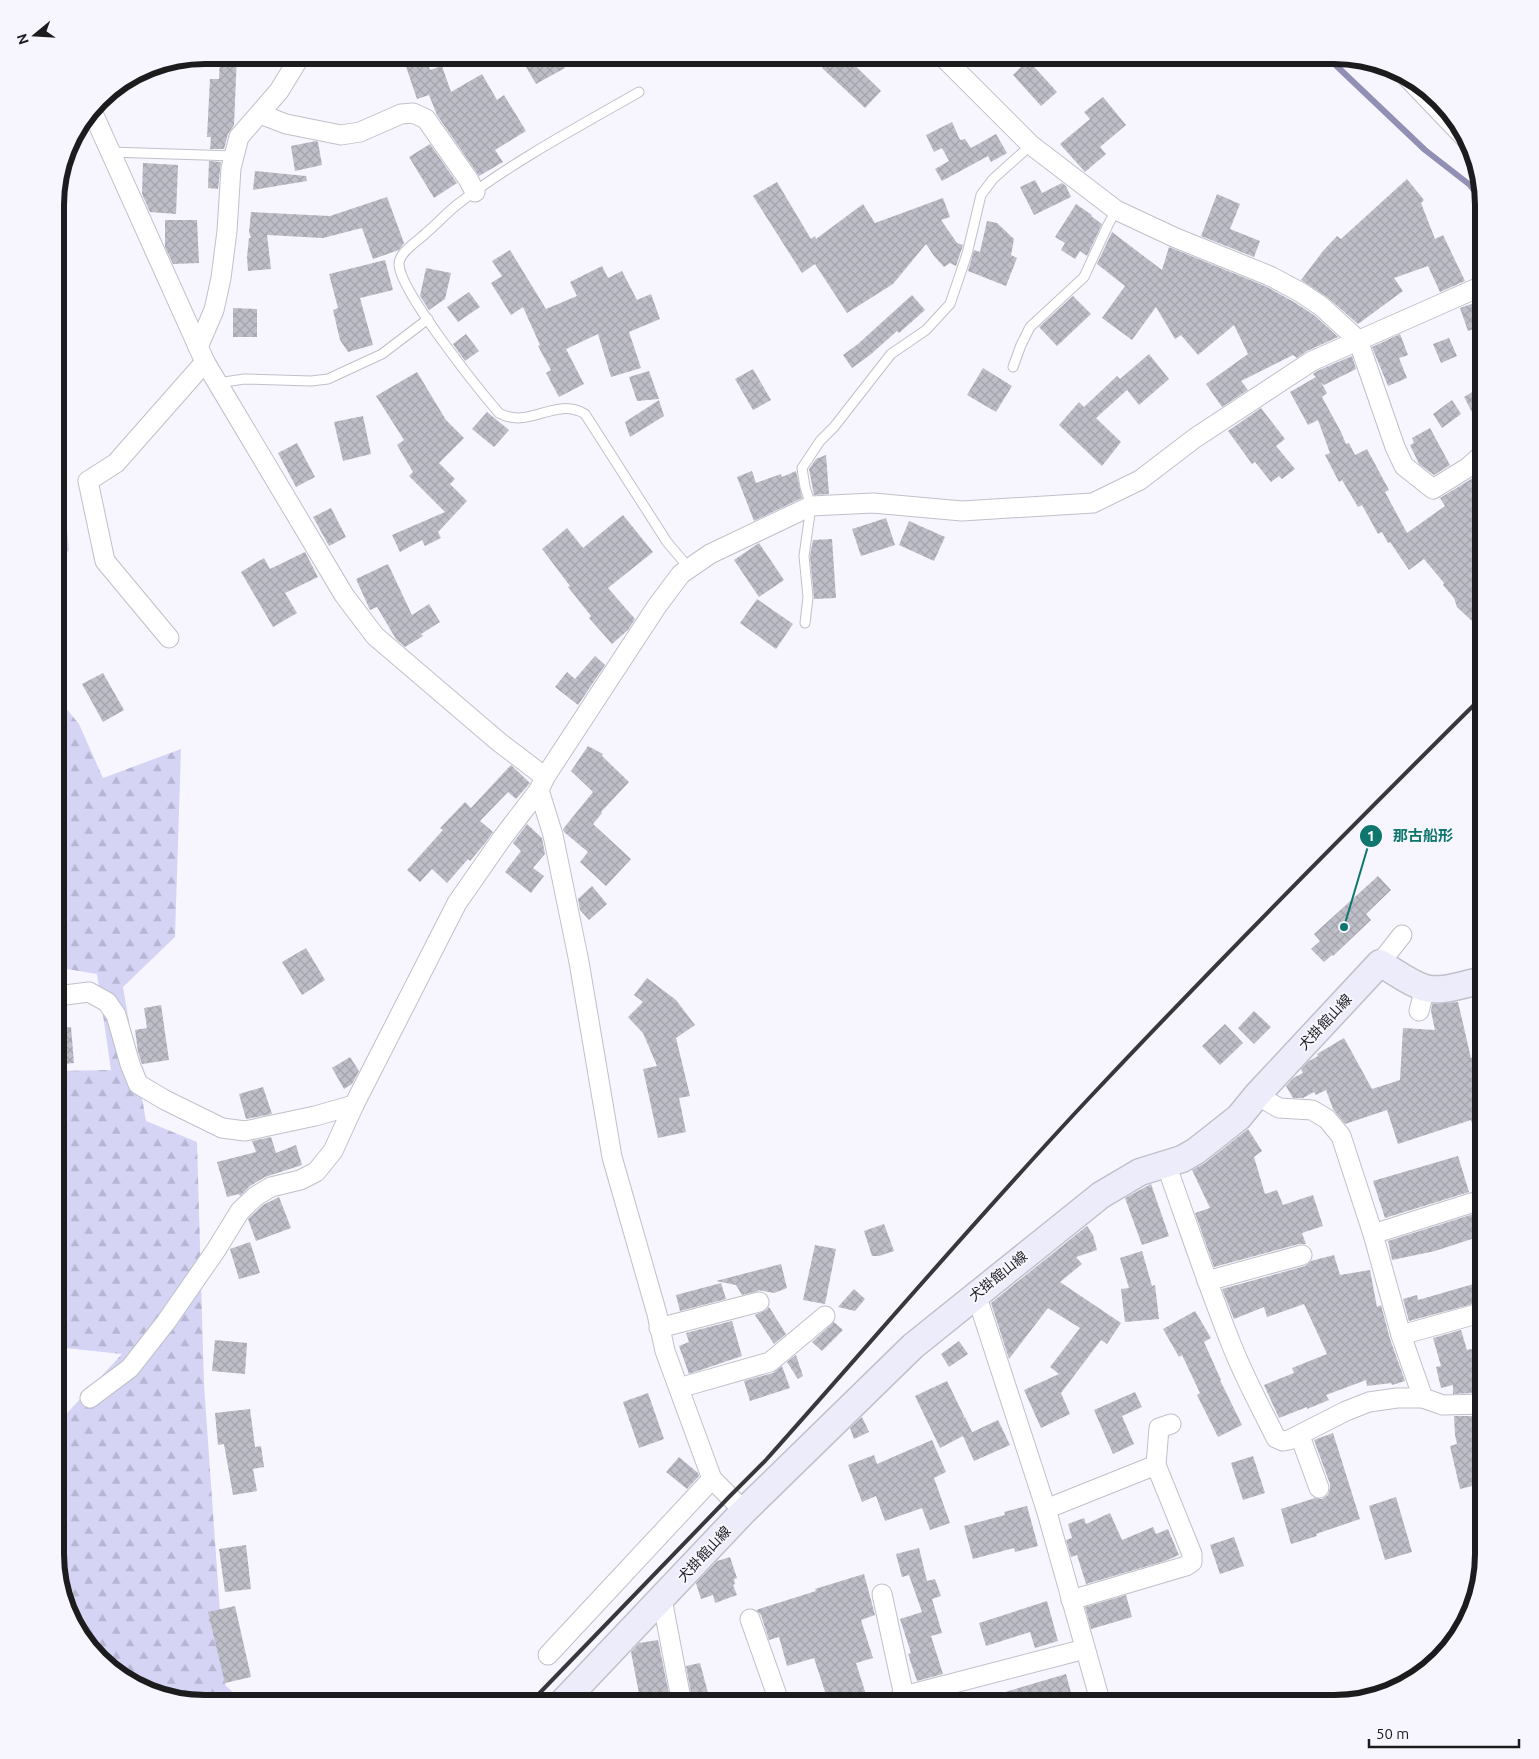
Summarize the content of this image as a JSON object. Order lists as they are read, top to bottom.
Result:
{
  "streets": {
    "main road": ["犬掛館山線"]
  },
  "places": ["那古船形"],
  "scale_bar": "50 m",
  "north": "left"
}
